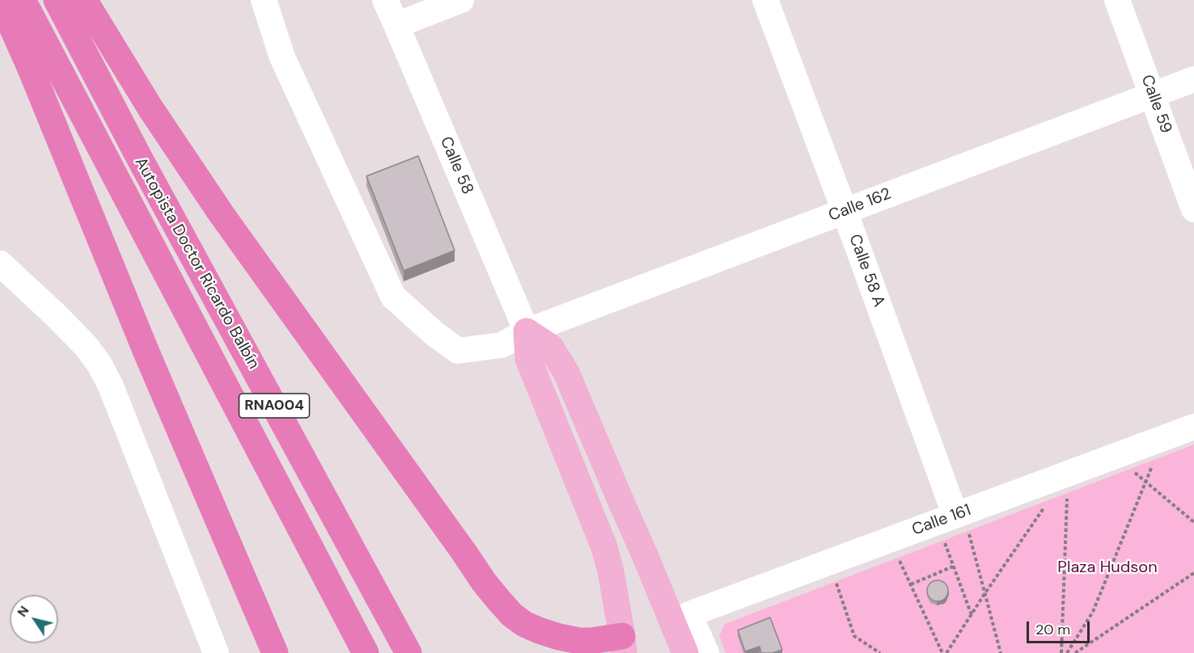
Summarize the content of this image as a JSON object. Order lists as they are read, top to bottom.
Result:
{
  "streets": {
    "highway": ["Autopista Doctor Ricardo Balbín", "RNA004"],
    "street": [
      "Calle 59",
      "Calle 58",
      "Calle 162",
      "Calle 58 A",
      "Calle 161"
    ]
  },
  "crossings": [
    ["Calle 59", "Calle 162"],
    ["Calle 58", "Calle 162"],
    ["Calle 162", "Calle 58 A"],
    ["Calle 58 A", "Calle 161"]
  ],
  "parks": ["Plaza Hudson"],
  "scale_bar": "20 m",
  "north": "top left"
}
